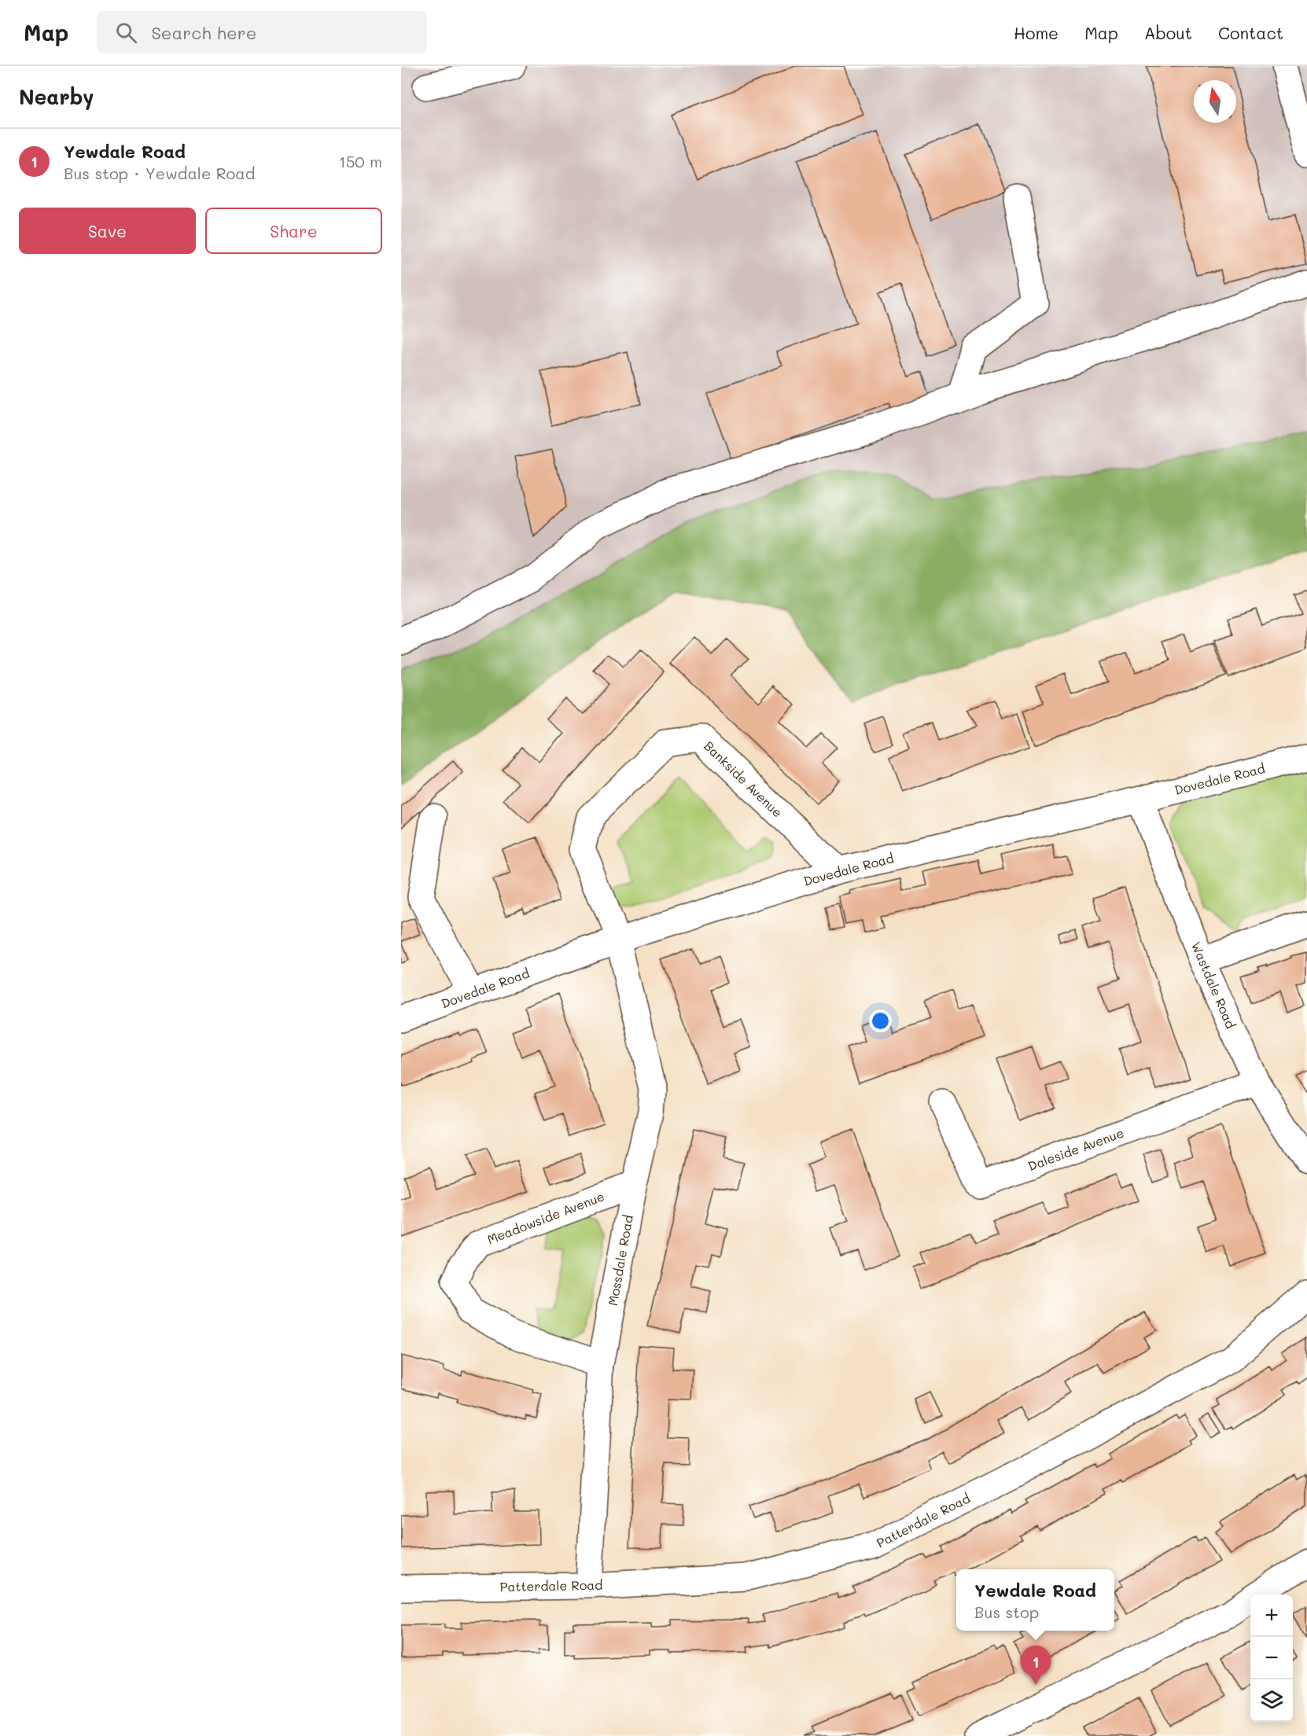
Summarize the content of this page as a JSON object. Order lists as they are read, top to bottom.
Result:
{
  "streets": {
    "street": [
      "Bankside Avenue",
      "Dovedale Road",
      "Wastdale Road",
      "Daleside Avenue",
      "Meadowside Avenue",
      "Mossdale Road",
      "Patterdale Road"
    ]
  },
  "crossings": [
    ["Bankside Avenue", "Dovedale Road"],
    ["Bankside Avenue", "Mossdale Road"],
    ["Dovedale Road", "Wastdale Road"],
    ["Dovedale Road", "Mossdale Road"],
    ["Wastdale Road", "Daleside Avenue"],
    ["Meadowside Avenue", "Mossdale Road"],
    ["Mossdale Road", "Patterdale Road"]
  ],
  "north": "top",
  "page": {
    "header": "Map",
    "search": "Search here",
    "nav": [
      "Home",
      "Map",
      "About",
      "Contact"
    ],
    "heading": "Nearby",
    "list": [
      {
        "mark": "1",
        "name": "Yewdale Road",
        "note": "Bus stop · Yewdale Road",
        "value": "150 m"
      }
    ],
    "buttons": ["Save", "Share"],
    "popup": ["Yewdale Road", "Bus stop"],
    "map_buttons": ["+", "−"],
    "pins": "1"
  }
}
